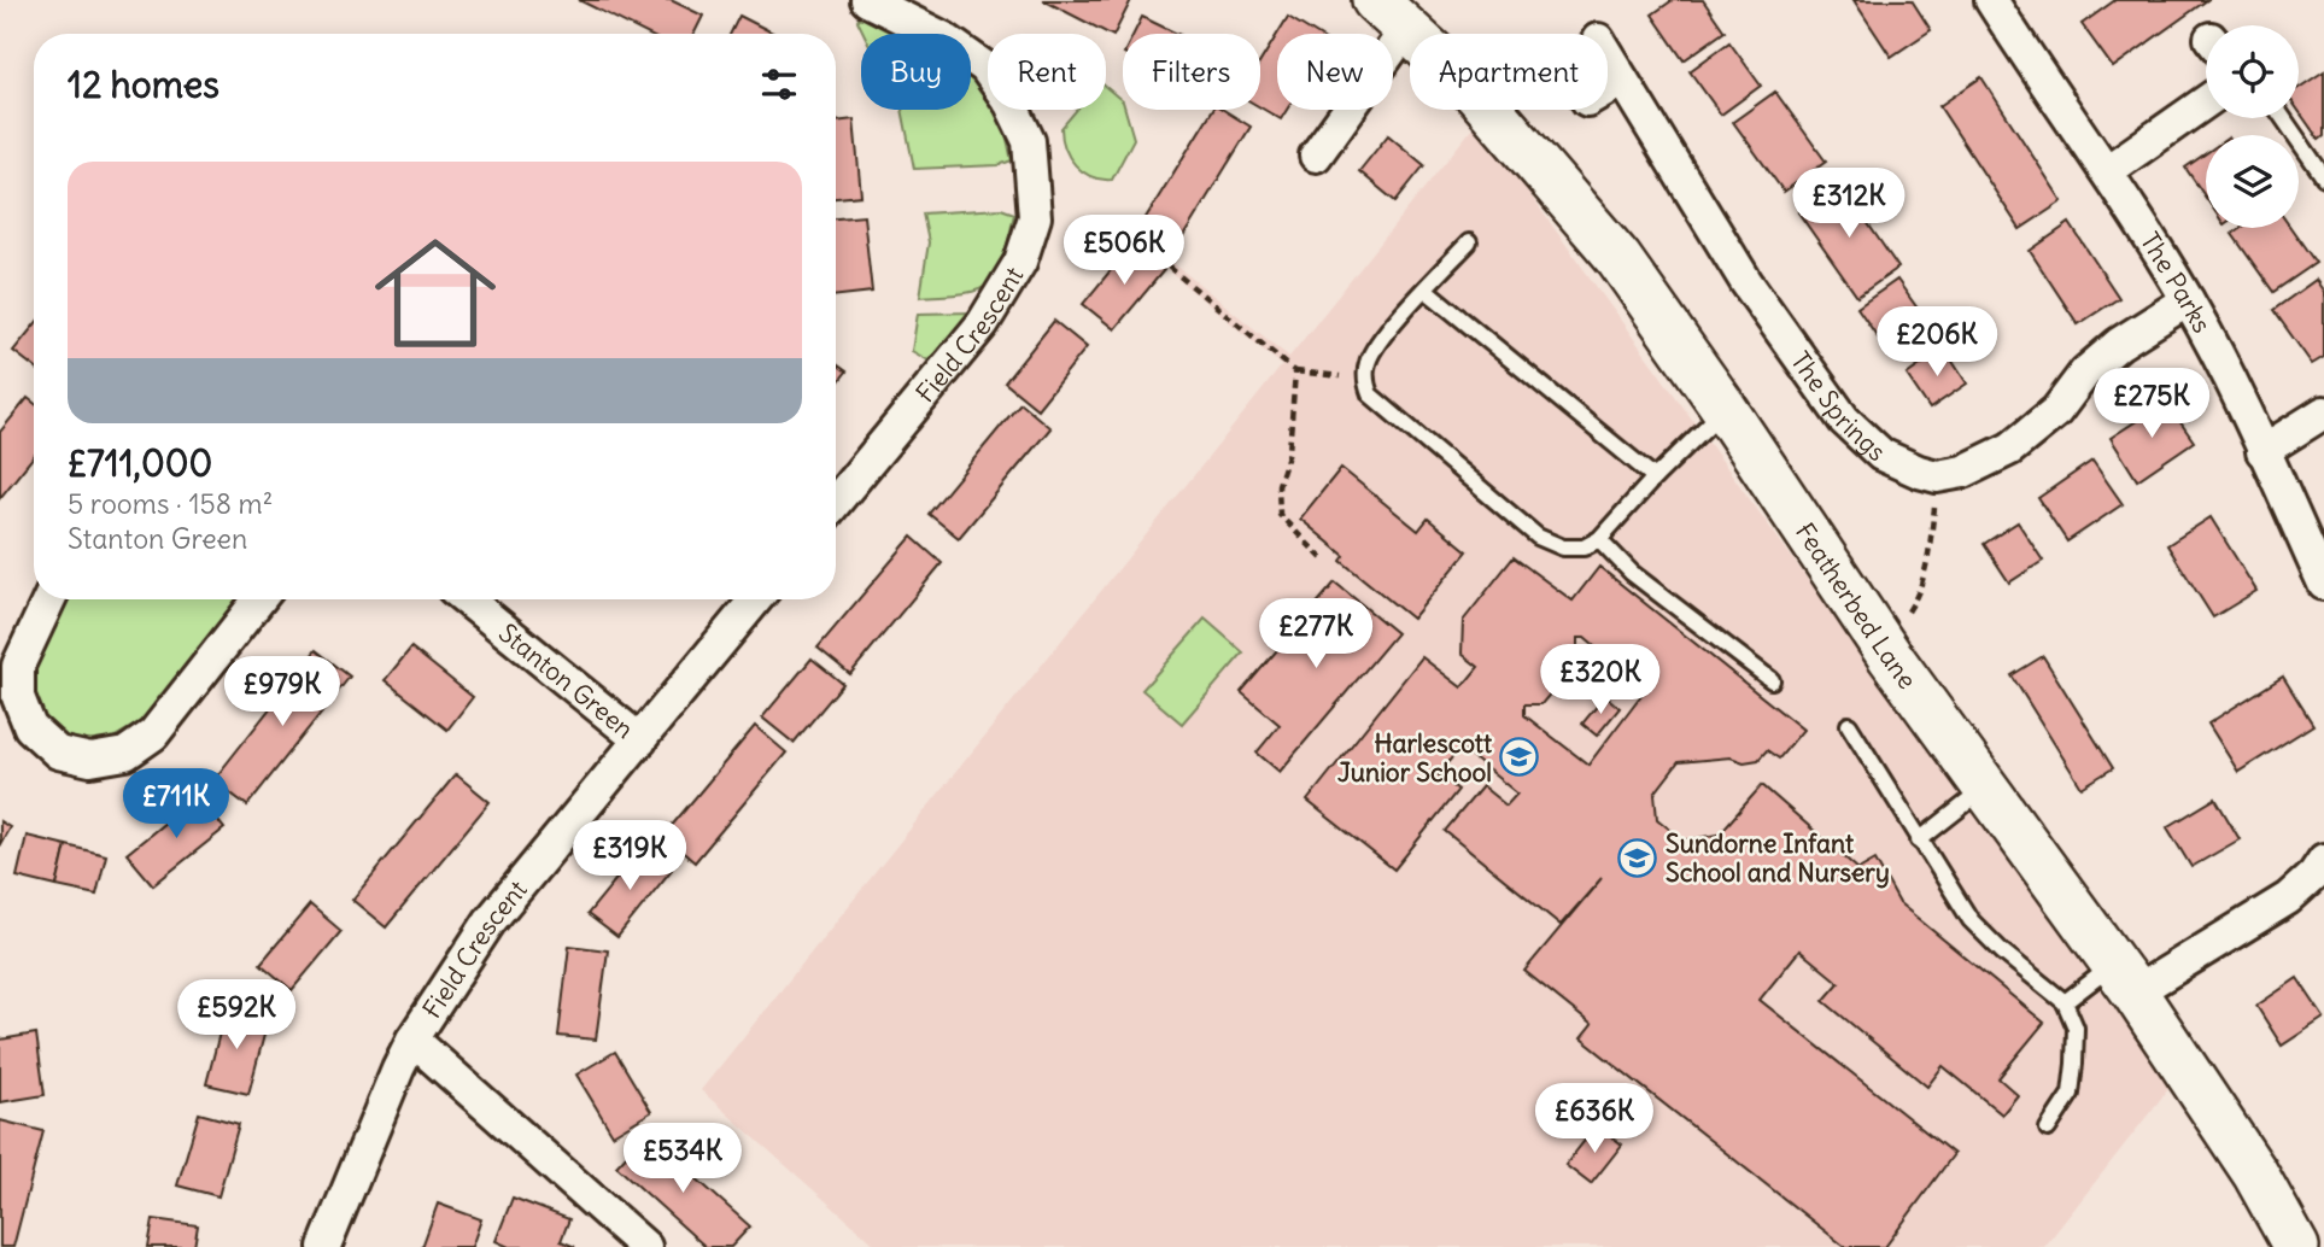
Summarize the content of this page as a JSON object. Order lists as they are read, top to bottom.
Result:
{
  "streets": {
    "street": [
      "The Parks",
      "Field Crescent",
      "The Springs",
      "Featherbed Lane",
      "Stanton Green"
    ]
  },
  "crossings": [
    ["Field Crescent", "Stanton Green"]
  ],
  "places": {
    "school or university": ["Harlescott Junior School", "Sundorne Infant School and Nursery"]
  },
  "page": {
    "chip": [
      "Buy",
      "Rent",
      "Filters",
      "New",
      "Apartment"
    ],
    "heading": "12 homes",
    "list": [
      {
        "name": "£711,000",
        "note": "5 rooms · 158 m² · Stanton Green"
      }
    ],
    "price": [
      "£312K",
      "£506K",
      "£206K",
      "£275K",
      "£277K",
      "£320K",
      "£979K",
      "£711K",
      "£319K",
      "£592K",
      "£636K",
      "£534K"
    ]
  }
}
